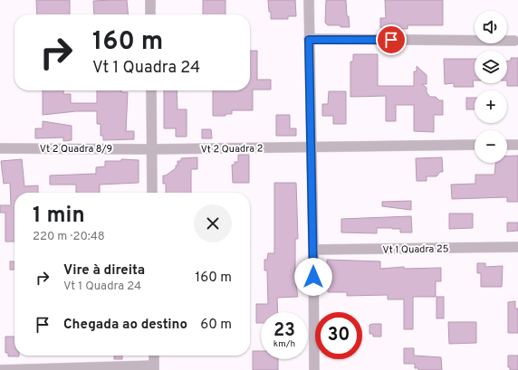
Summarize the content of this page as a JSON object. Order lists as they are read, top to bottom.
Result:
{
  "streets": {
    "street": ["Vt 2 Quadra 8/9", "Vt 2 Quadra 2", "Vt 1 Quadra 25"]
  },
  "crossings": [
    ["Vt 2 Quadra 8/9", "Vt 2 Quadra 2"]
  ],
  "page": {
    "map_buttons": ["+", "−"],
    "turn": ["160 m", "Vt 1 Quadra 24"],
    "heading": ["1 min", "220 m · 20:48"],
    "list": [
      {
        "name": "Vire à direita",
        "note": "Vt 1 Quadra 24",
        "value": "160 m"
      },
      {
        "name": "Chegada ao destino",
        "value": "60 m"
      }
    ],
    "speed": "23 km/h",
    "limit": "30"
  }
}
